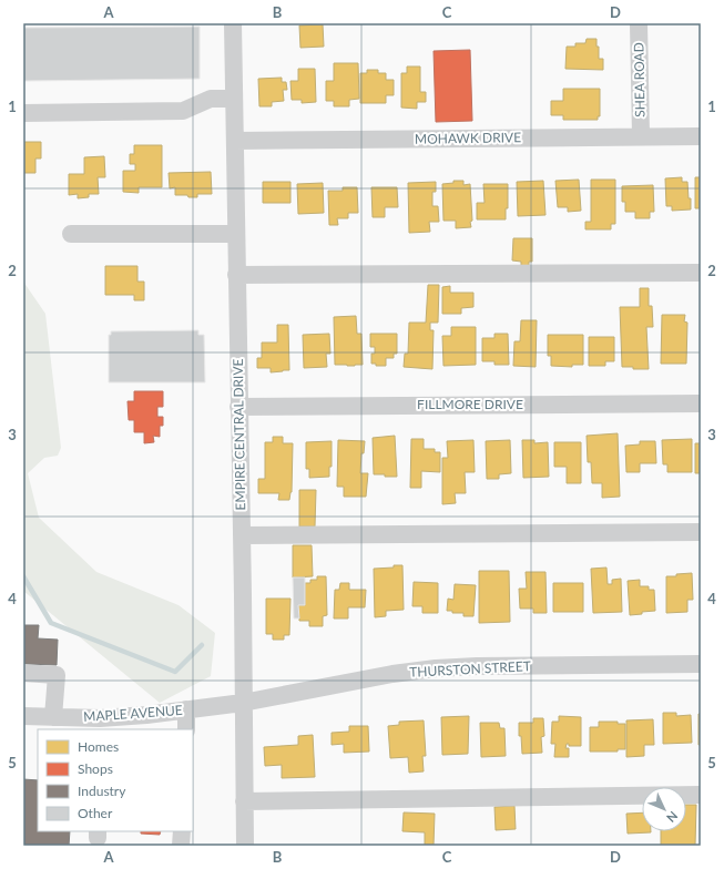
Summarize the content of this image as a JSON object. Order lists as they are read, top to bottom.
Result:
{
  "streets": {
    "street": [
      "SHEA ROAD",
      "MOHAWK DRIVE",
      "FILLMORE DRIVE",
      "EMPIRE CENTRAL DRIVE",
      "THURSTON STREET",
      "MAPLE AVENUE"
    ]
  },
  "crossings": [
    ["SHEA ROAD", "MOHAWK DRIVE"],
    ["MOHAWK DRIVE", "EMPIRE CENTRAL DRIVE"],
    ["FILLMORE DRIVE", "EMPIRE CENTRAL DRIVE"],
    ["EMPIRE CENTRAL DRIVE", "THURSTON STREET"],
    ["EMPIRE CENTRAL DRIVE", "MAPLE AVENUE"],
    ["THURSTON STREET", "MAPLE AVENUE"]
  ],
  "legend": [
    "Homes",
    "Shops",
    "Industry",
    "Other"
  ],
  "north": "bottom right",
  "grid": {
    "columns": [
      "A",
      "B",
      "C",
      "D"
    ],
    "rows": [
      "1",
      "2",
      "3",
      "4",
      "5"
    ]
  }
}
